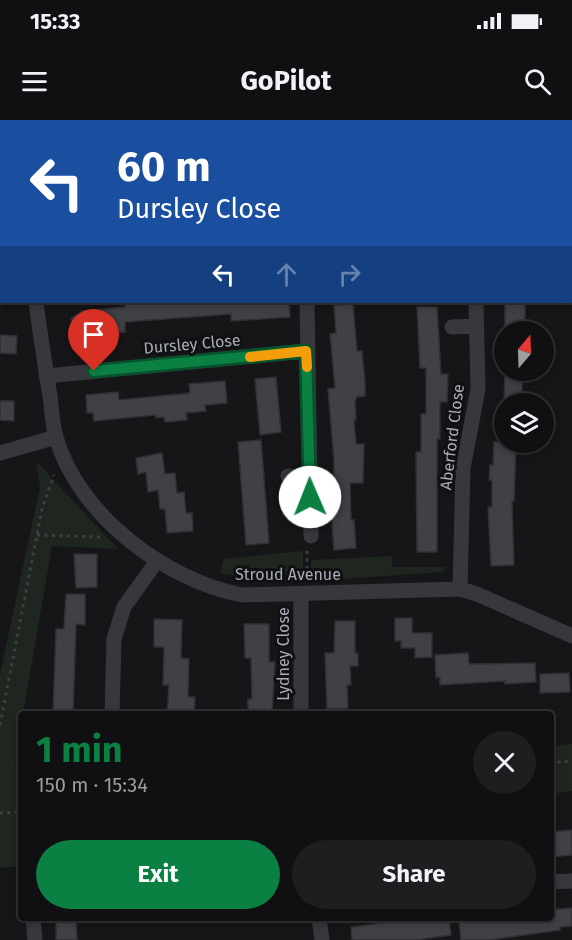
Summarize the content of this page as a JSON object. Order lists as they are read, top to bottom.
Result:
{
  "streets": {
    "street": [
      "Dursley Close",
      "Aberford Close",
      "Stroud Avenue",
      "Lydney Close"
    ]
  },
  "crossings": [
    ["Dursley Close", "Stroud Avenue"],
    ["Aberford Close", "Stroud Avenue"],
    ["Stroud Avenue", "Lydney Close"]
  ],
  "north": "top",
  "page": {
    "status": "15:33",
    "header": "GoPilot",
    "turn": ["60 m", "Dursley Close"],
    "heading": ["1 min", "150 m · 15:34"],
    "buttons": ["Exit", "Share"]
  }
}
